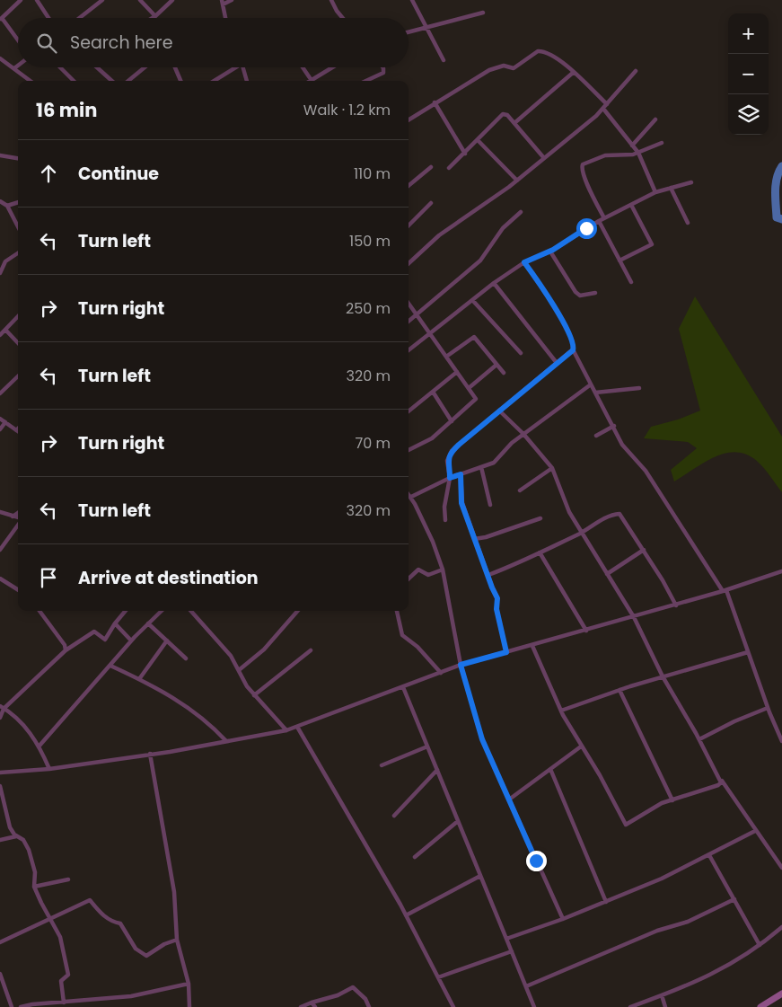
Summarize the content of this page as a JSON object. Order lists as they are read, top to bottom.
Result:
{
  "page": {
    "map_buttons": ["+", "−"],
    "search": "Search here",
    "heading": ["16 min", "Walk · 1.2 km"],
    "list": [
      ["Continue", "110 m"],
      ["Turn left", "150 m"],
      ["Turn right", "250 m"],
      ["Turn left", "320 m"],
      ["Turn right", "70 m"],
      ["Turn left", "320 m"],
      "Arrive at destination"
    ]
  }
}
